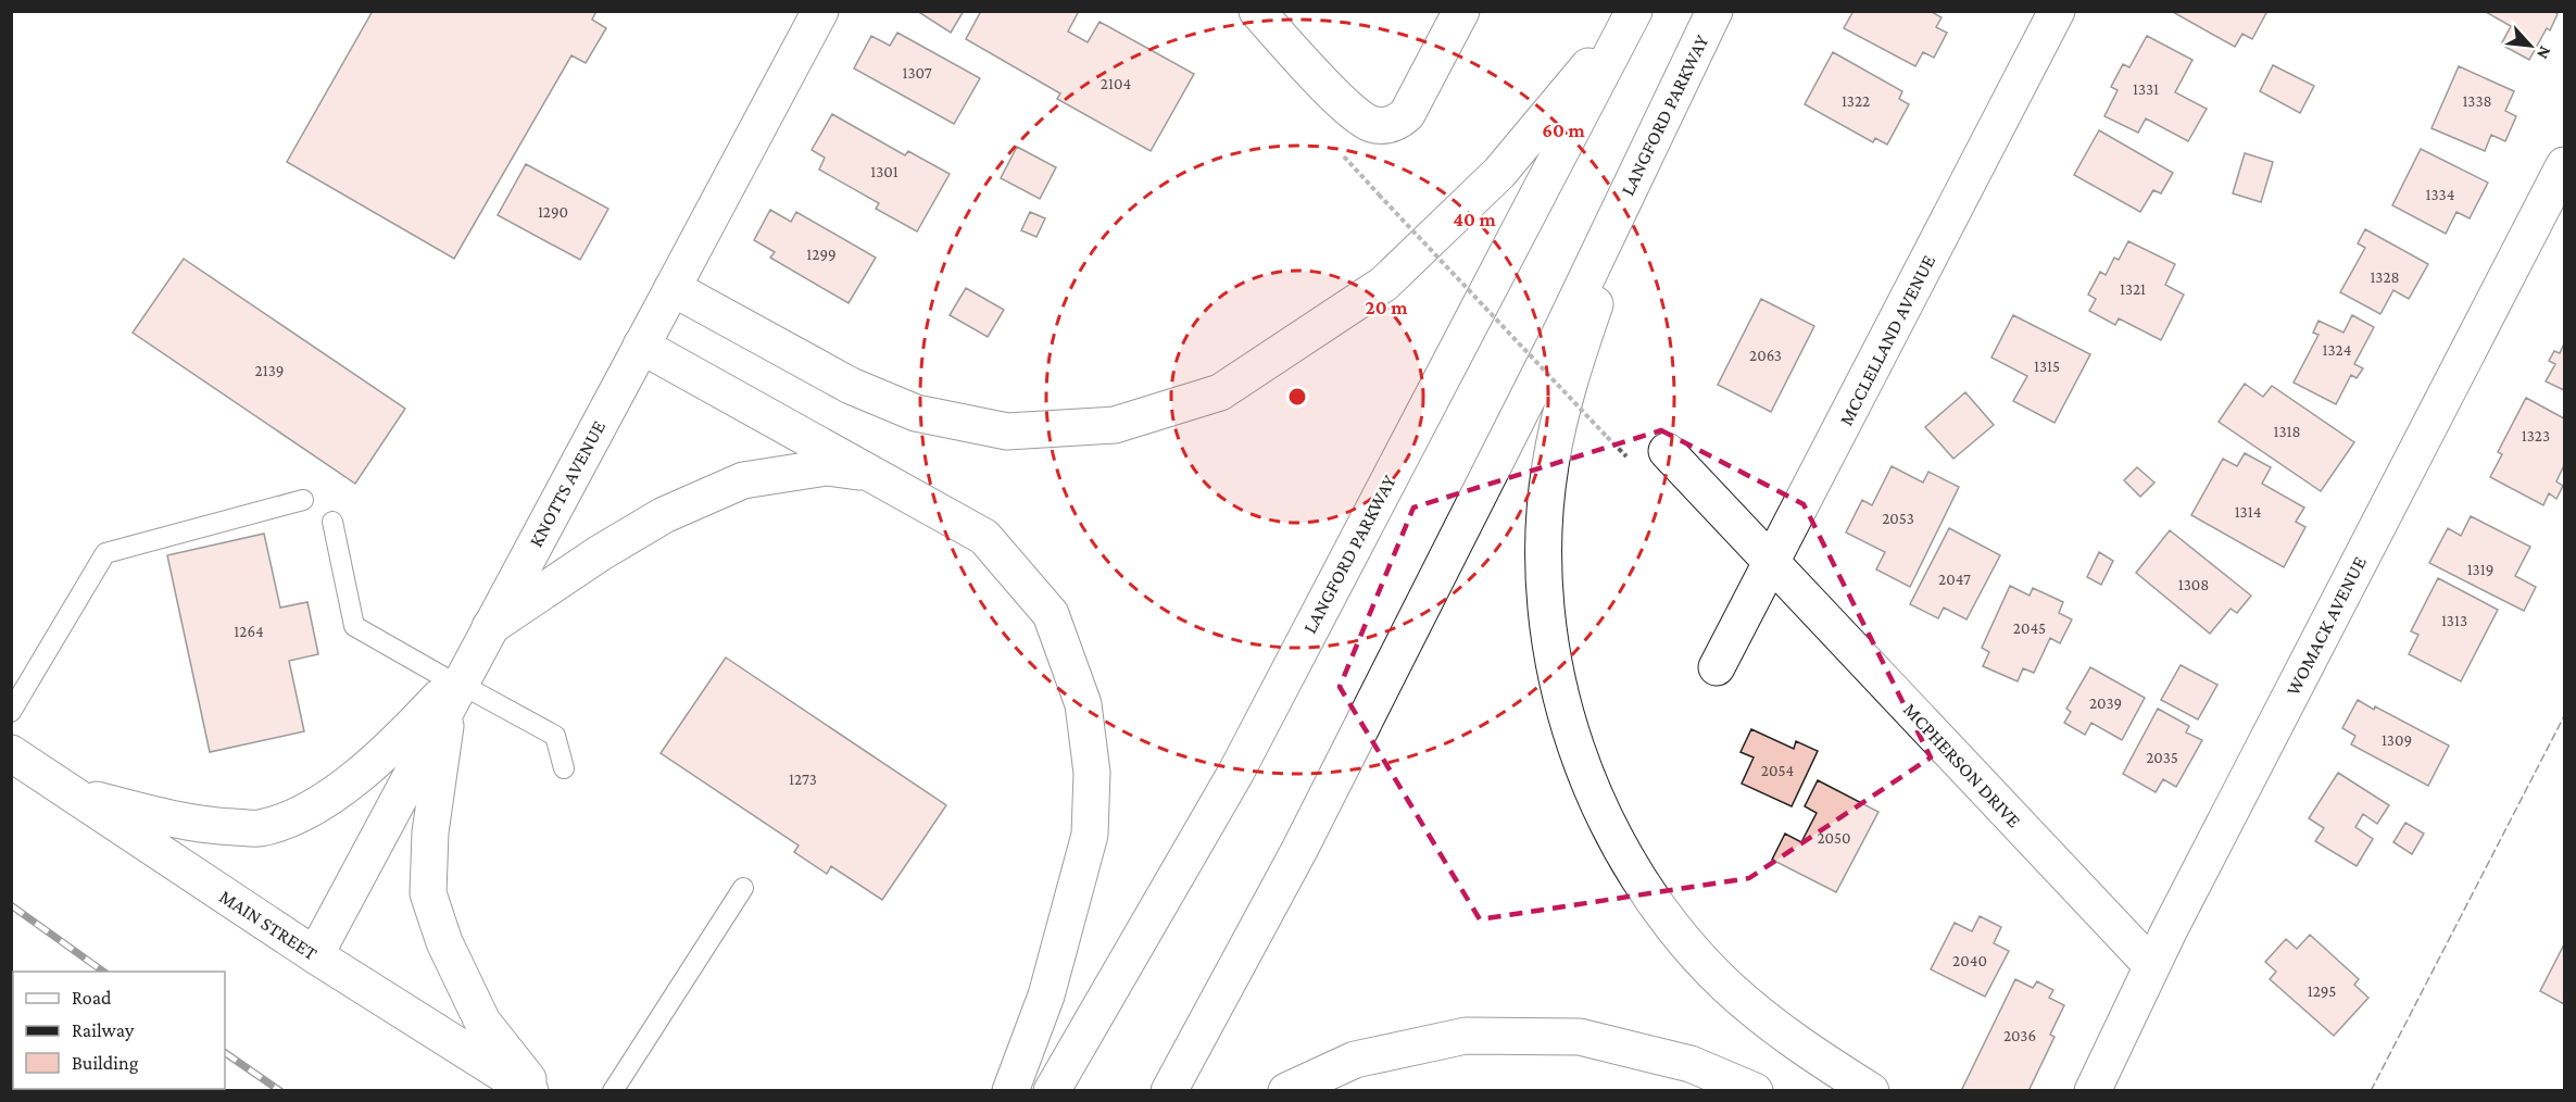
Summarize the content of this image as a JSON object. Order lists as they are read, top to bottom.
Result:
{
  "streets": {
    "main road": [
      "LANGFORD PARKWAY",
      "MCCLELLAND AVENUE",
      "KNOTTS AVENUE",
      "WOMACK AVENUE",
      "MCPHERSON DRIVE",
      "MAIN STREET"
    ]
  },
  "crossings": [
    ["MCCLELLAND AVENUE", "MCPHERSON DRIVE"],
    ["KNOTTS AVENUE", "MAIN STREET"],
    ["WOMACK AVENUE", "MCPHERSON DRIVE"]
  ],
  "house_numbers": [
    "1307",
    "2104",
    "1331",
    "1322",
    "1338",
    "1301",
    "1334",
    "1290",
    "1299",
    "1328",
    "1321",
    "1324",
    "2063",
    "1315",
    "2139",
    "1318",
    "1323",
    "1314",
    "2053",
    "1319",
    "2047",
    "1308",
    "1313",
    "2045",
    "1264",
    "2039",
    "1309",
    "2035",
    "2054",
    "1273",
    "2050",
    "2040",
    "1295",
    "2036"
  ],
  "legend": ["Road", "Railway", "Building"],
  "north": "bottom right",
  "rings": ["60 m", "40 m", "20 m"]
}
